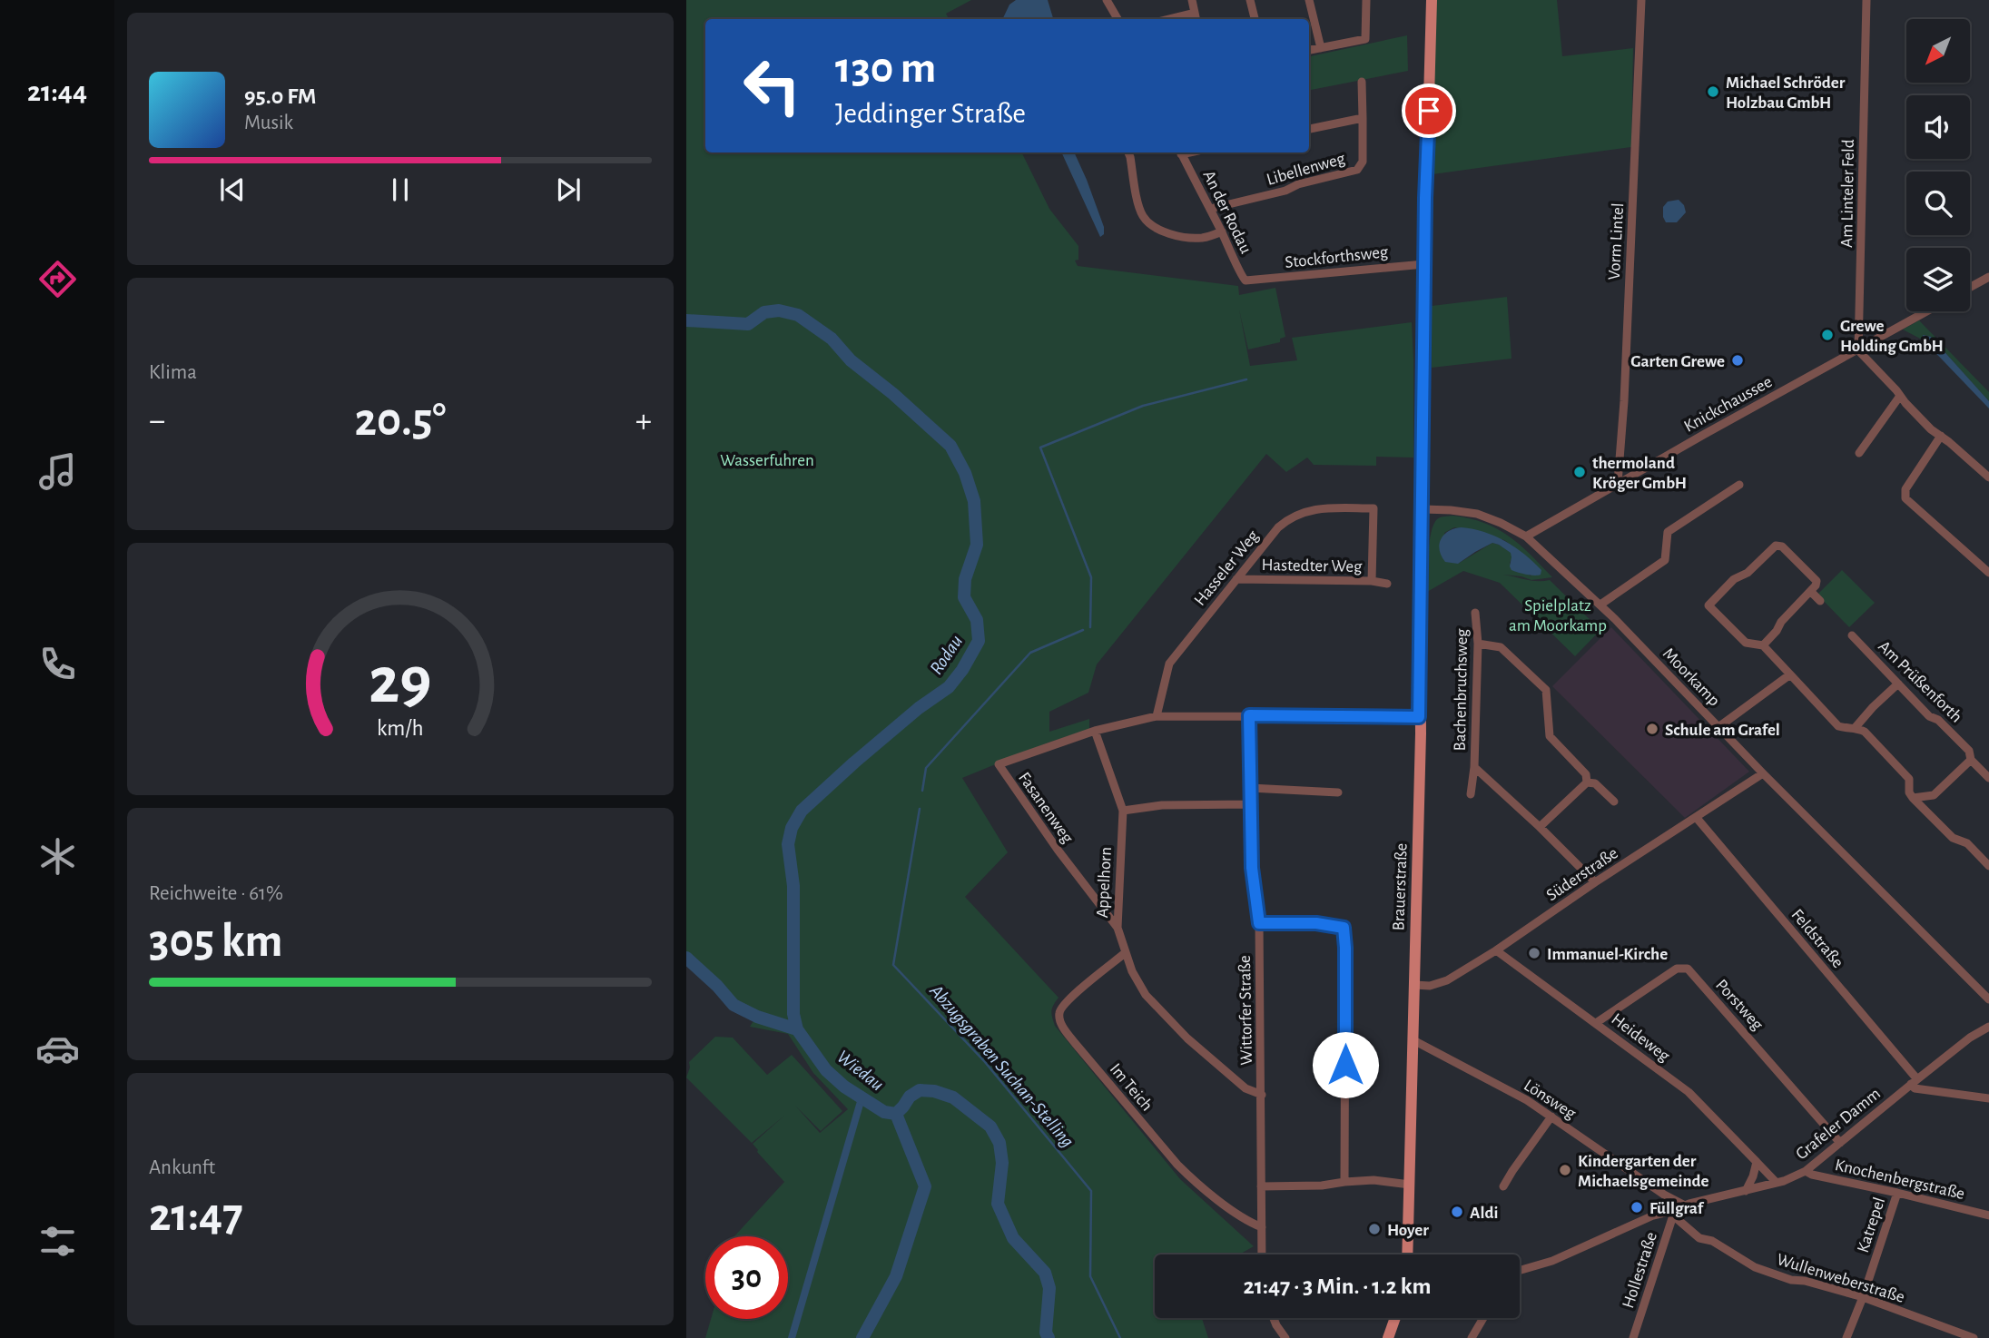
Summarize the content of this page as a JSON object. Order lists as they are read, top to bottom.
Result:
{
  "streets": {
    "main road": ["Brauerstraße"],
    "street": [
      "Libellenweg",
      "Am Linteler Feld",
      "An der Rodau",
      "Vorm Lintel",
      "Stockforthsweg",
      "Knickchaussee",
      "Hastedter Weg",
      "Hasseler Weg",
      "Moorkamp",
      "Am Prüßenforth",
      "Bachenbruchsweg",
      "Fasanenweg",
      "Süderstraße",
      "Appelhorn",
      "Feldstraße",
      "Porstweg",
      "Wittorfer Straße",
      "Heideweg",
      "Im Teich",
      "Lönsweg",
      "Grafeler Damm",
      "Knochenbergstraße",
      "Katrepel",
      "Hollestraße",
      "Wullenweberstraße"
    ]
  },
  "crossings": [
    ["Libellenweg", "An der Rodau"],
    ["Am Linteler Feld", "Knickchaussee"],
    ["An der Rodau", "Stockforthsweg"],
    ["Vorm Lintel", "Knickchaussee"],
    ["Stockforthsweg", "Brauerstraße"],
    ["Knickchaussee", "Moorkamp"],
    ["Hastedter Weg", "Hasseler Weg"],
    ["Moorkamp", "Süderstraße"],
    ["Moorkamp", "Brauerstraße"],
    ["Bachenbruchsweg", "Süderstraße"],
    ["Fasanenweg", "Appelhorn"],
    ["Süderstraße", "Brauerstraße"],
    ["Süderstraße", "Feldstraße"],
    ["Süderstraße", "Heideweg"],
    ["Appelhorn", "Wittorfer Straße"],
    ["Appelhorn", "Im Teich"],
    ["Brauerstraße", "Lönsweg"],
    ["Feldstraße", "Grafeler Damm"],
    ["Porstweg", "Heideweg"],
    ["Porstweg", "Grafeler Damm"],
    ["Wittorfer Straße", "Im Teich"],
    ["Heideweg", "Grafeler Damm"],
    ["Lönsweg", "Grafeler Damm"],
    ["Grafeler Damm", "Knochenbergstraße"],
    ["Grafeler Damm", "Hollestraße"],
    ["Grafeler Damm", "Wullenweberstraße"],
    ["Knochenbergstraße", "Katrepel"],
    ["Katrepel", "Wullenweberstraße"],
    ["Hollestraße", "Wullenweberstraße"]
  ],
  "water": ["Rodau", "Abzugsgraben Suchan-Stelling", "Wiedau"],
  "parks": ["Wasserfuhren", "Spielplatz am Moorkamp"],
  "places": [
    "Michael Schröder Holzbau GmbH",
    "Grewe Holding GmbH",
    "Garten Grewe",
    "thermoland Kröger GmbH",
    "Schule am Grafel",
    "Immanuel-Kirche",
    "Kindergarten der Michaelsgemeinde",
    "Füllgraf",
    "Aldi",
    "Hoyer"
  ],
  "north": "bottom left",
  "page": {
    "tabs": "21:44",
    "turn": ["130 m", "Jeddinger Straße"],
    "song": ["95.0 FM", "Musik"],
    "tile": [
      "Klima",
      ["Reichweite · 61%", "305 km"],
      ["Ankunft", "21:47"]
    ],
    "heat": ["−", "20.5°", "+"],
    "limit": "30",
    "trip": "21:47 · 3 Min. · 1.2 km",
    "gauge": ["29", "km/h"]
  }
}
